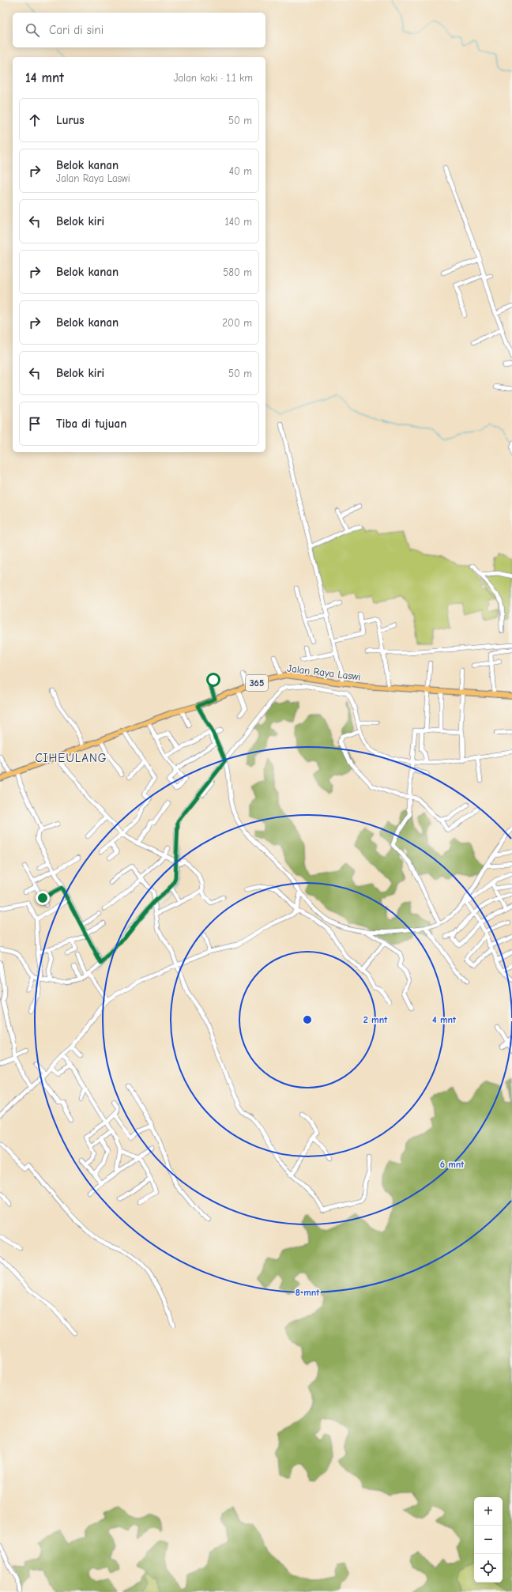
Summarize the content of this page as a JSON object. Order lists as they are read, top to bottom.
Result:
{
  "streets": {
    "main road": ["Jalan Raya Laswi", "365"]
  },
  "districts": ["CIHEULANG"],
  "page": {
    "search": "Cari di sini",
    "heading": ["14 mnt", "Jalan kaki · 1.1 km"],
    "list": [
      ["Lurus", "50 m"],
      ["Belok kanan", "Jalan Raya Laswi", "40 m"],
      ["Belok kiri", "140 m"],
      ["Belok kanan", "580 m"],
      ["Belok kanan", "200 m"],
      ["Belok kiri", "50 m"],
      "Tiba di tujuan"
    ],
    "map_buttons": ["+", "−"]
  },
  "rings": [
    "2 mnt",
    "4 mnt",
    "6 mnt",
    "8 mnt"
  ]
}
